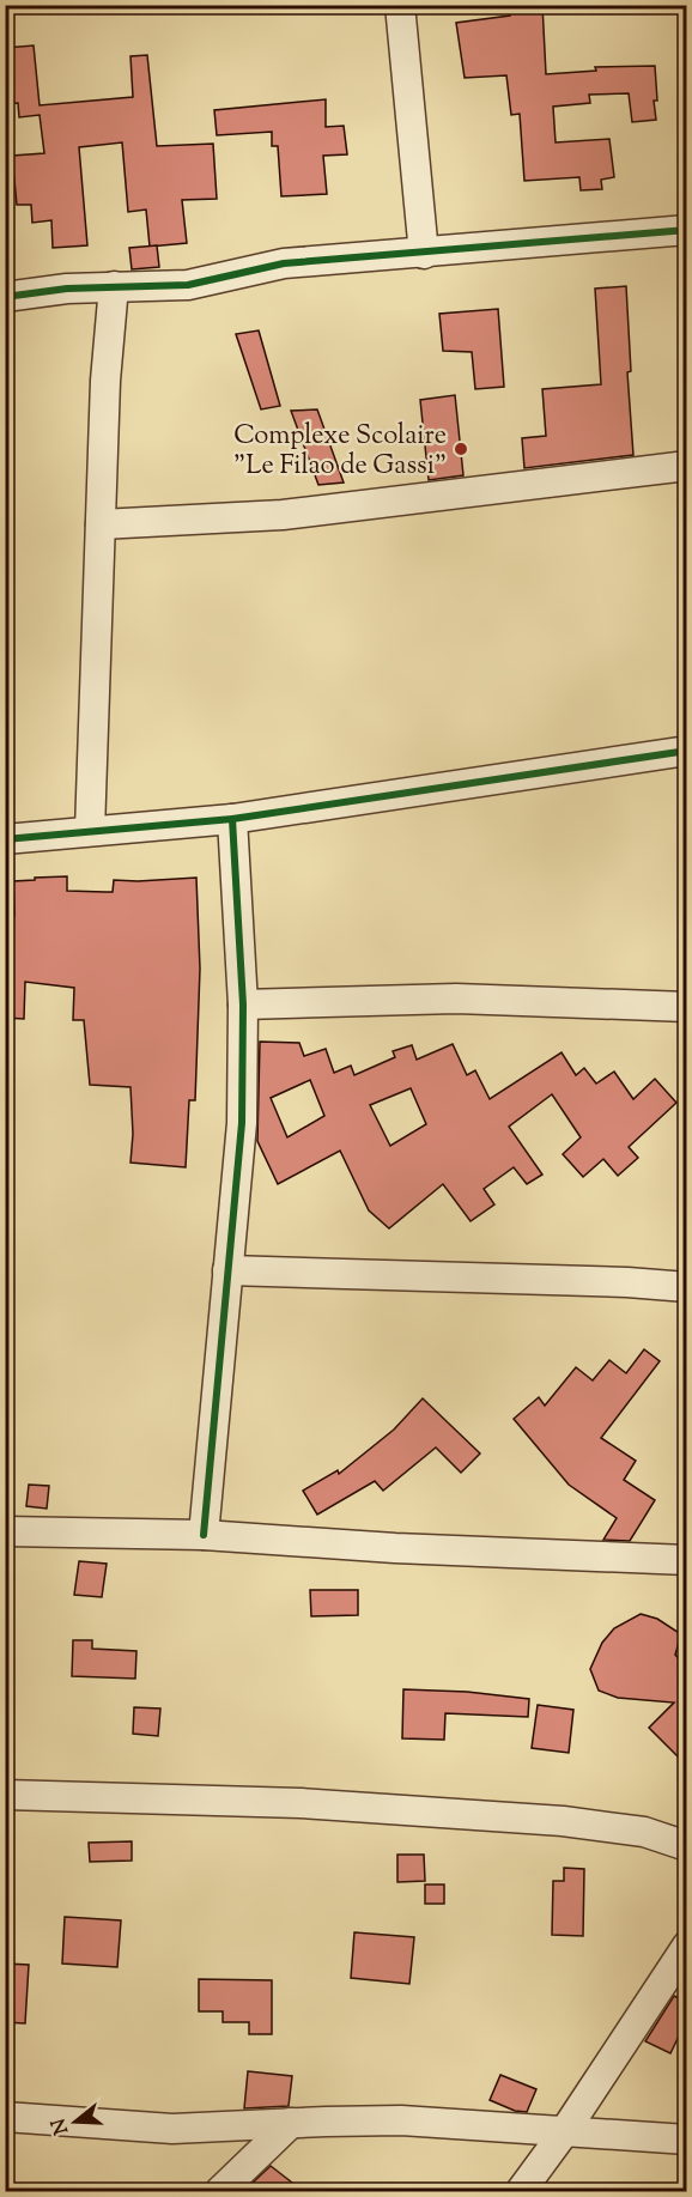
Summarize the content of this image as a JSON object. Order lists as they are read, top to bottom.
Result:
{
  "places": ["Complexe Scolaire \"Le Filao de Gassi\""],
  "north": "left"
}
